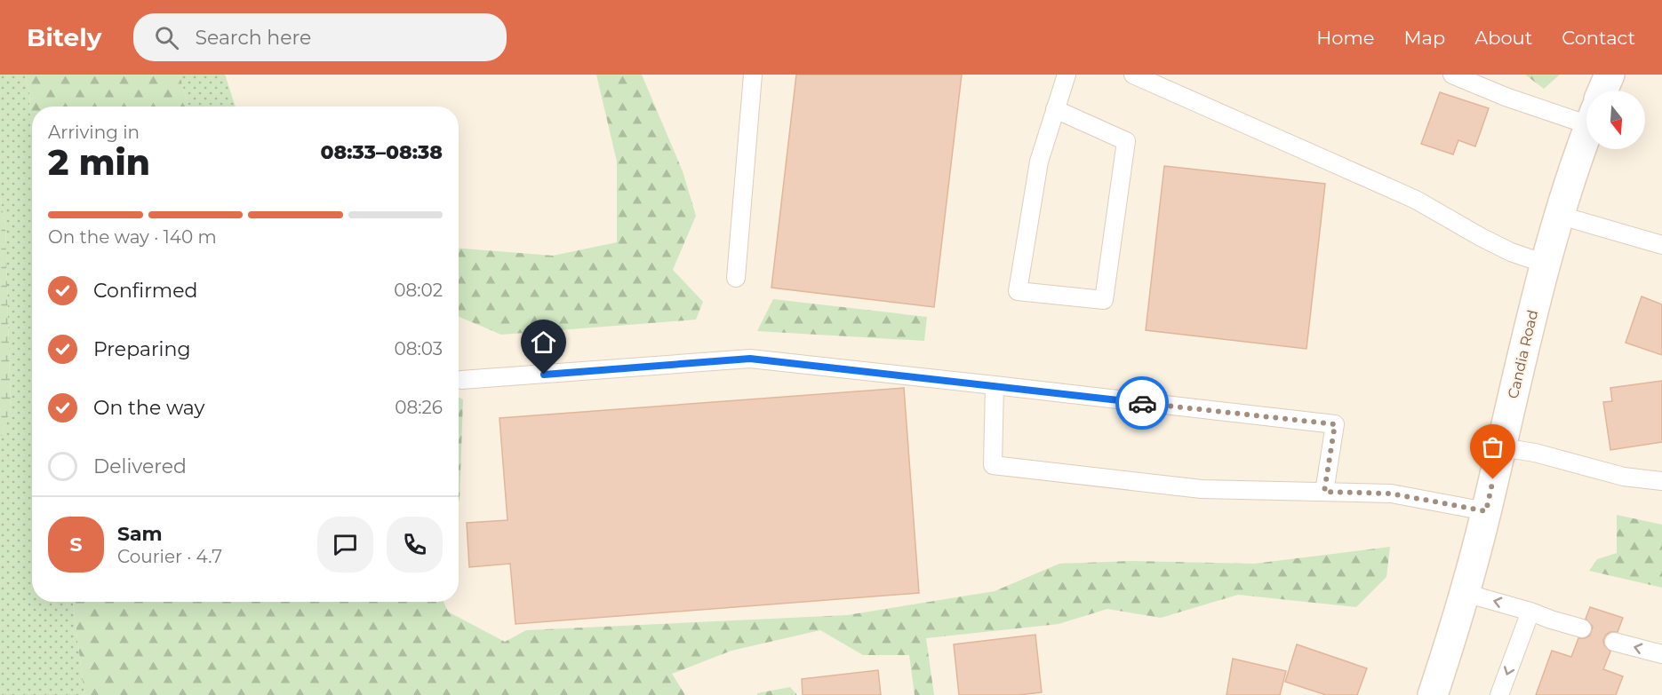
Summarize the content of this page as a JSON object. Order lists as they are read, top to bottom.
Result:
{
  "streets": {
    "main road": ["Candia Road"]
  },
  "north": "bottom",
  "page": {
    "header": "Bitely",
    "search": "Search here",
    "nav": [
      "Home",
      "Map",
      "About",
      "Contact"
    ],
    "heading": ["2 min", "Arriving in", "08:33–08:38"],
    "panel": ["Sam", "Courier · 4.7"],
    "bar": "On the way · 140 m",
    "list": [
      ["Confirmed", "08:02"],
      ["Preparing", "08:03"],
      ["On the way", "08:26"],
      "Delivered"
    ],
    "round": "S"
  }
}
